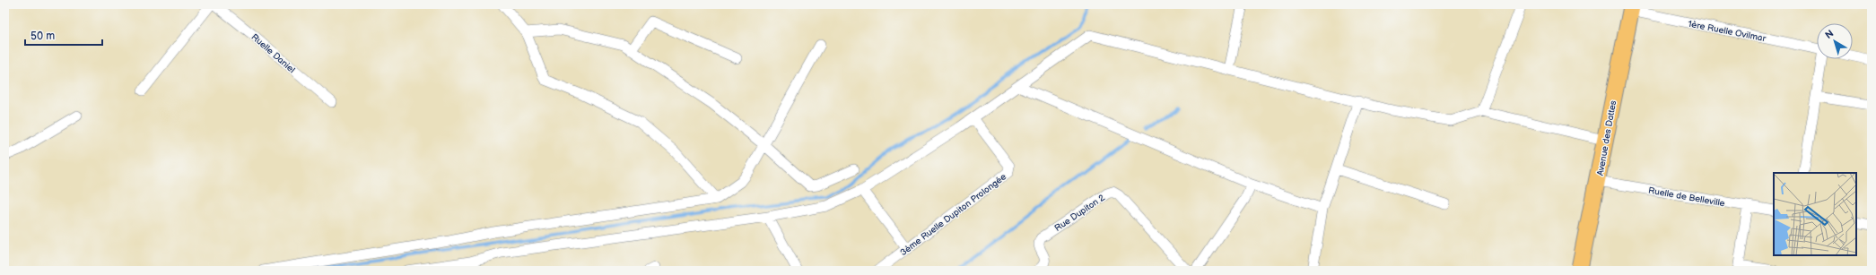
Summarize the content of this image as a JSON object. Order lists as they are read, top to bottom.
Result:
{
  "streets": {
    "main road": ["Avenue des Dattes"],
    "street": [
      "1ère Ruelle Ovilmar",
      "Ruelle Daniel",
      "Ruelle de Belleville",
      "Rue Dupiton 2",
      "3ème Ruelle Dupiton Prolongée"
    ]
  },
  "crossings": [
    ["1ère Ruelle Ovilmar", "Avenue des Dattes"],
    ["Avenue des Dattes", "Ruelle de Belleville"]
  ],
  "scale_bar": "50 m",
  "north": "top left"
}
